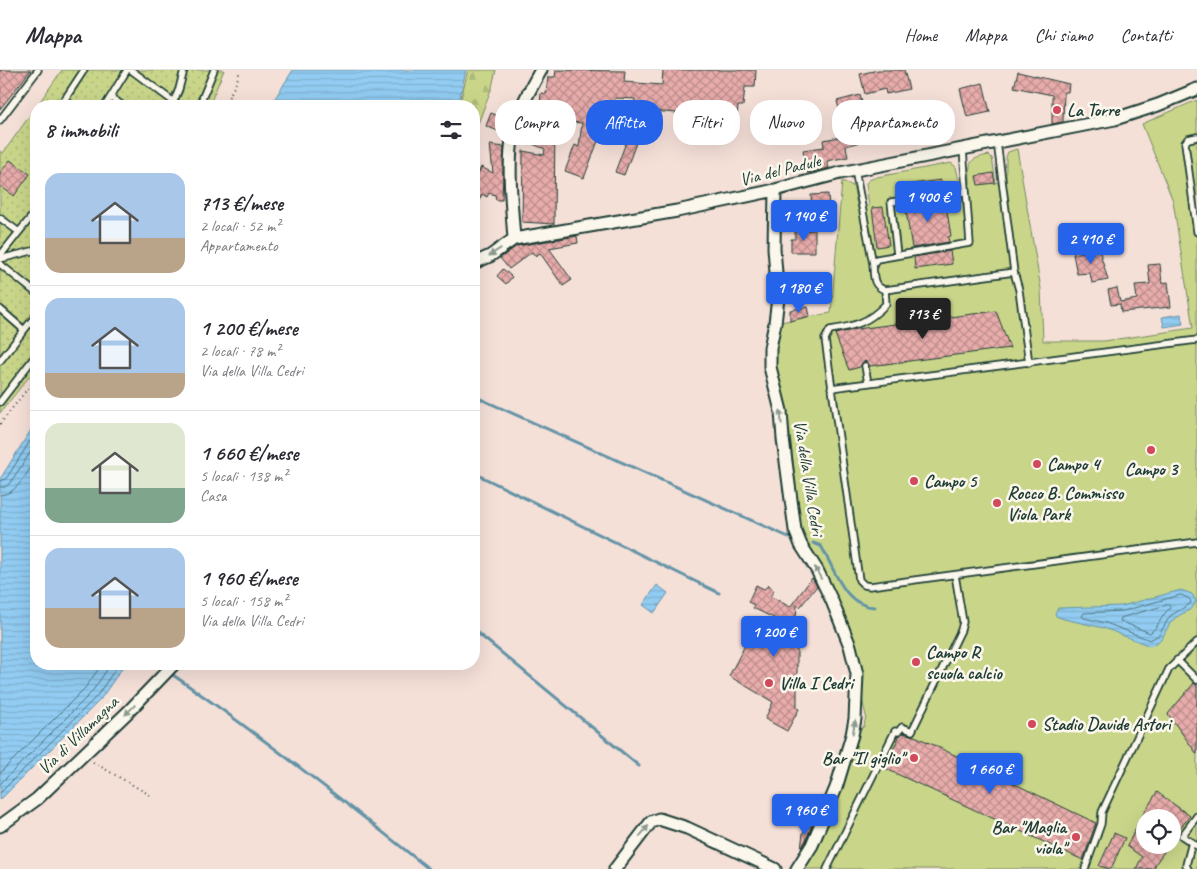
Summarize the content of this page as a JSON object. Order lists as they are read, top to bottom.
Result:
{
  "streets": {
    "street": ["Via del Padule", "Via della Villa Cedri", "Via di Villamagna"]
  },
  "crossings": [
    ["Via del Padule", "Via della Villa Cedri"]
  ],
  "one_way": ["Via della Villa Cedri", "Via di Villamagna"],
  "places": [
    "La Torre",
    "Campo 3",
    "Campo 4",
    "Campo 5",
    "Rocco B. Commisso Viola Park",
    "Campo R scuola calcio",
    "Villa I Cedri",
    "Stadio Davide Astori",
    "Bar \"Il giglio\"",
    "Bar \"Maglia viola\""
  ],
  "page": {
    "header": "Mappa",
    "nav": [
      "Home",
      "Mappa",
      "Chi siamo",
      "Contatti"
    ],
    "chip": [
      "Compra",
      "Affitta",
      "Filtri",
      "Nuovo",
      "Appartamento"
    ],
    "heading": "8 immobili",
    "list": [
      {
        "name": "713 €/mese",
        "note": "2 locali · 52 m² · Appartamento"
      },
      {
        "name": "1 200 €/mese",
        "note": "2 locali · 78 m² · Via della Villa Cedri"
      },
      {
        "name": "1 660 €/mese",
        "note": "5 locali · 138 m² · Casa"
      },
      {
        "name": "1 960 €/mese",
        "note": "5 locali · 158 m² · Via della Villa Cedri"
      }
    ],
    "price": [
      "1 400 €",
      "1 140 €",
      "2 410 €",
      "1 180 €",
      "713 €",
      "1 200 €",
      "1 660 €",
      "1 960 €"
    ]
  }
}
